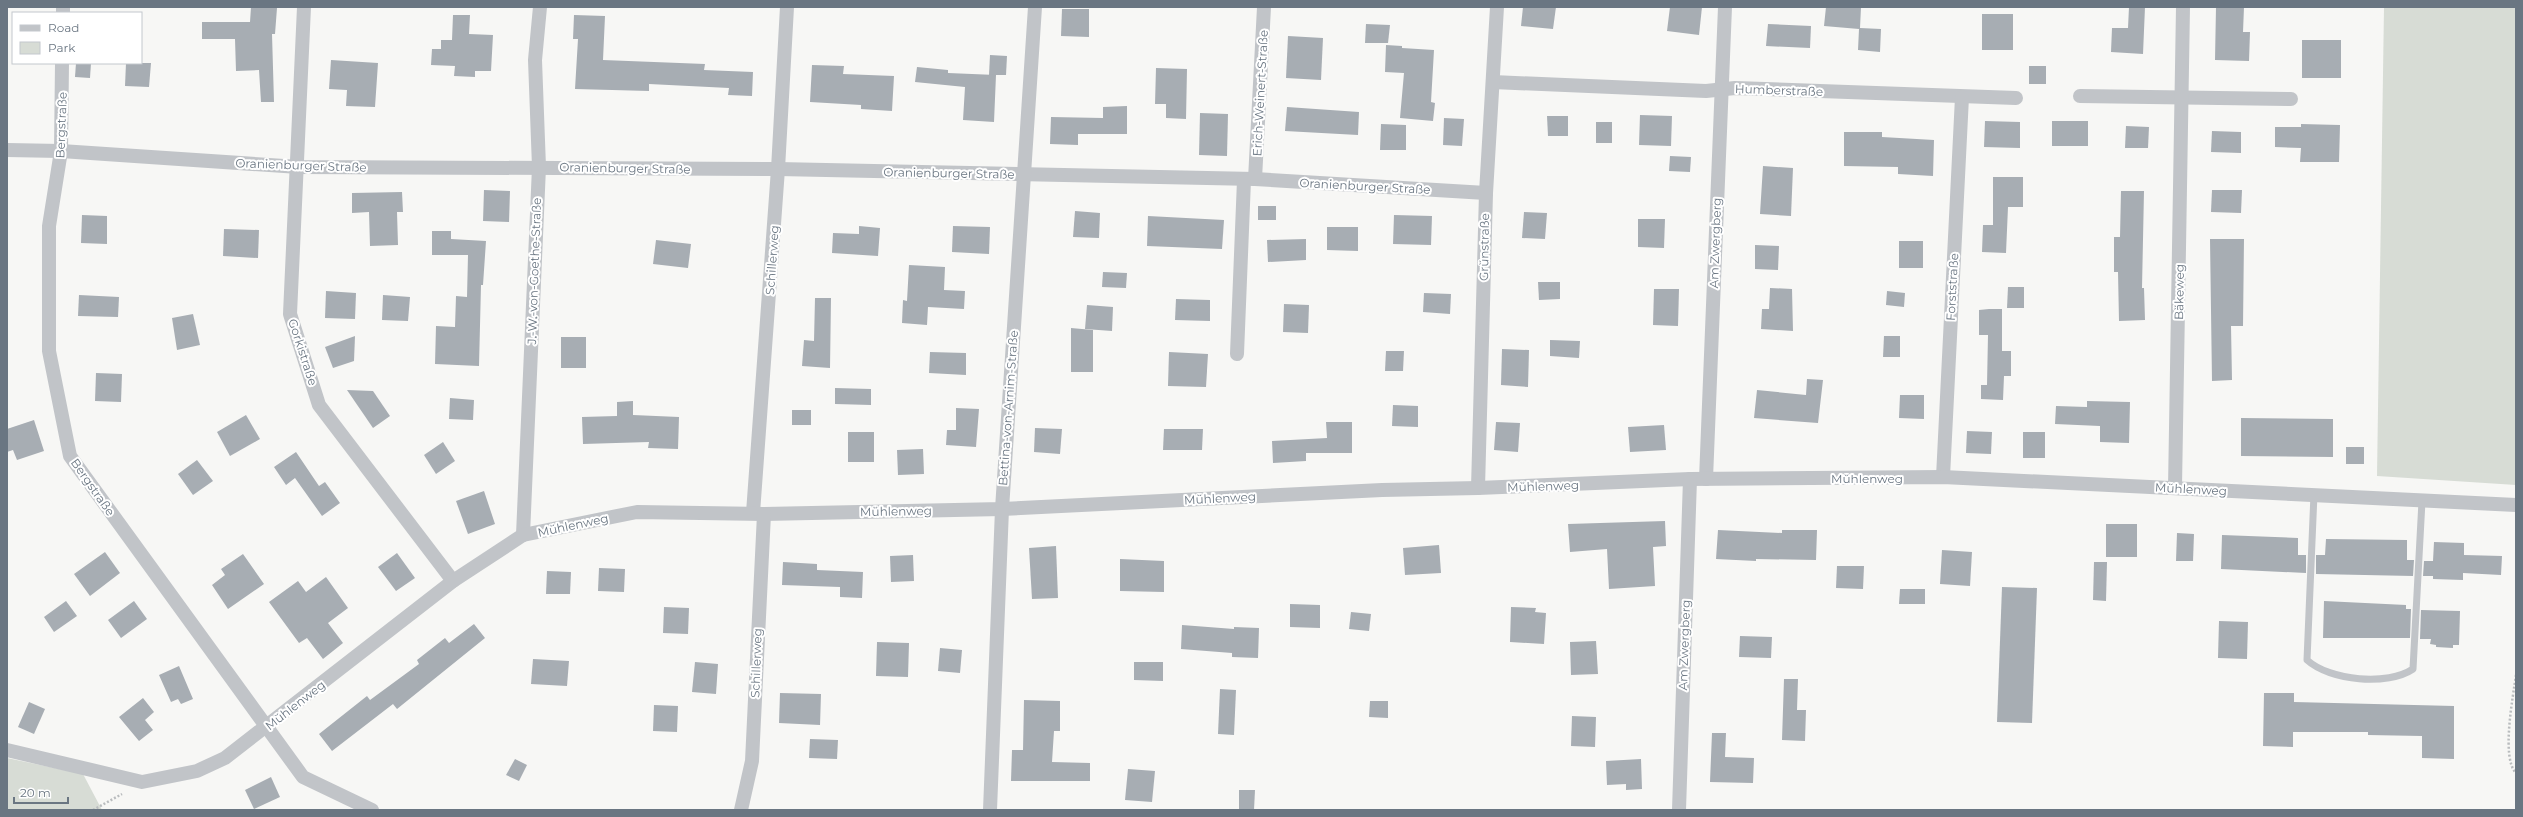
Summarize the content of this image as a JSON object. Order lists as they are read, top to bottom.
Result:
{
  "streets": {
    "street": [
      "Humberstraße",
      "Erich-Weinert-Straße",
      "Bergstraße",
      "Oranienburger Straße",
      "Am Zwergberg",
      "Grünstraße",
      "Schillerweg",
      "J.-W.-von-Goethe-Straße",
      "Forststraße",
      "Bäkeweg",
      "Gorkistraße",
      "Bettina-von-Arnim-Straße",
      "Mühlenweg"
    ]
  },
  "crossings": [
    ["Humberstraße", "Am Zwergberg"],
    ["Humberstraße", "Grünstraße"],
    ["Humberstraße", "Forststraße"],
    ["Erich-Weinert-Straße", "Oranienburger Straße"],
    ["Bergstraße", "Oranienburger Straße"],
    ["Bergstraße", "Mühlenweg"],
    ["Oranienburger Straße", "Grünstraße"],
    ["Oranienburger Straße", "Schillerweg"],
    ["Oranienburger Straße", "J.-W.-von-Goethe-Straße"],
    ["Oranienburger Straße", "Gorkistraße"],
    ["Oranienburger Straße", "Bettina-von-Arnim-Straße"],
    ["Am Zwergberg", "Mühlenweg"],
    ["Grünstraße", "Mühlenweg"],
    ["Schillerweg", "Mühlenweg"],
    ["J.-W.-von-Goethe-Straße", "Mühlenweg"],
    ["Forststraße", "Mühlenweg"],
    ["Bäkeweg", "Mühlenweg"],
    ["Gorkistraße", "Mühlenweg"],
    ["Bettina-von-Arnim-Straße", "Mühlenweg"]
  ],
  "legend": ["Road", "Park"],
  "scale_bar": "20 m"
}
